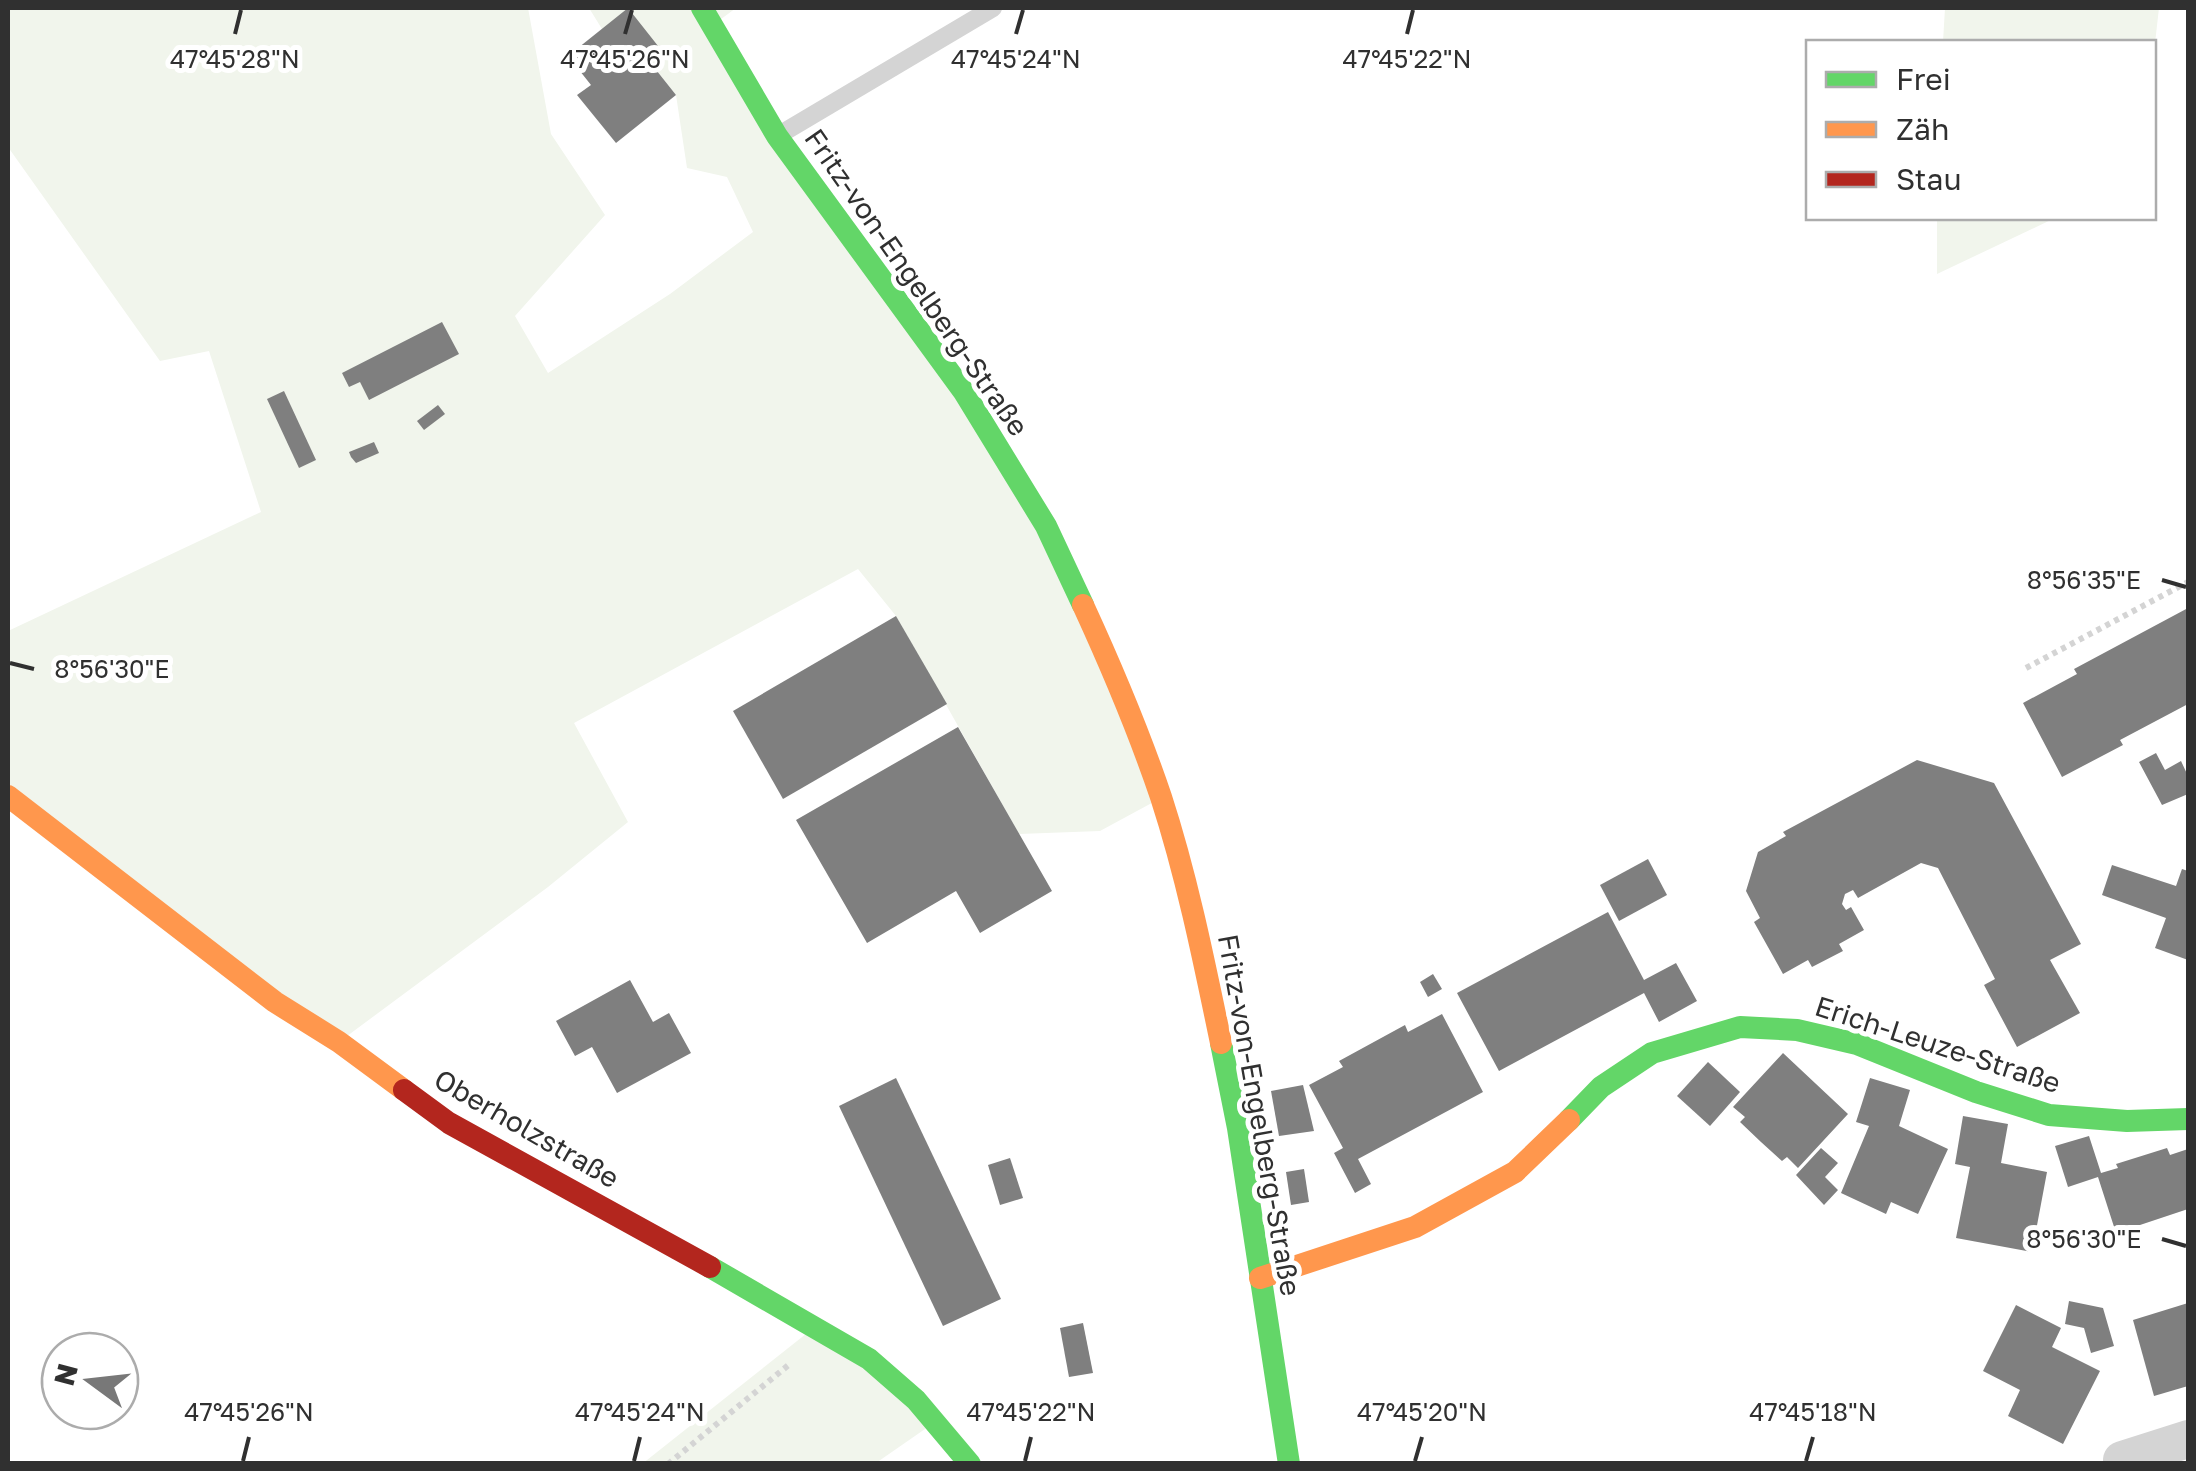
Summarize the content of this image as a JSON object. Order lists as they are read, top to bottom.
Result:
{
  "streets": {
    "street": ["Fritz-von-Engelberg-Straße", "Erich-Leuze-Straße", "Oberholzstraße"]
  },
  "crossings": [
    ["Fritz-von-Engelberg-Straße", "Erich-Leuze-Straße"]
  ],
  "legend": ["Frei", "Zäh", "Stau"],
  "north": "left",
  "coordinates": [
    "47°45'28\"N",
    "47°45'26\"N",
    "47°45'24\"N",
    "47°45'22\"N",
    "8°56'35\"E",
    "8°56'30\"E",
    "47°45'20\"N",
    "47°45'18\"N"
  ]
}
